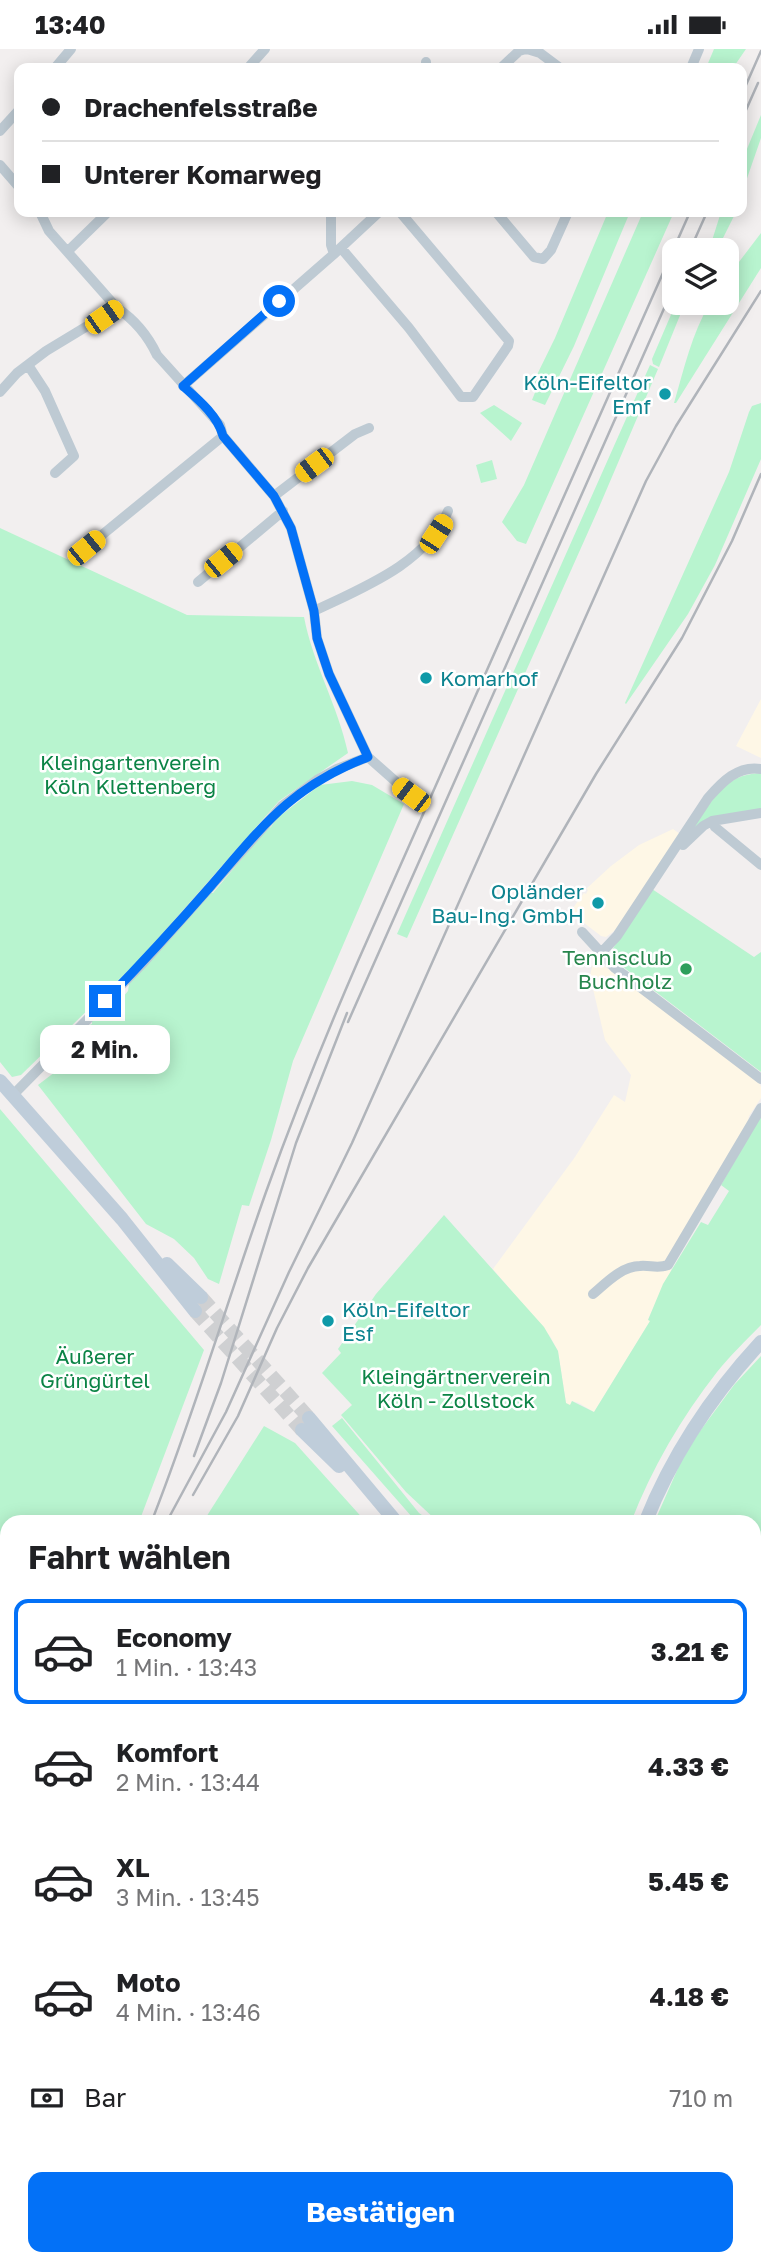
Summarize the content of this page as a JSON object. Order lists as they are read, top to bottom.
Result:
{
  "parks": ["Kleingartenverein Köln Klettenberg", "Äußerer Grüngürtel", "Kleingärtnerverein Köln - Zollstock"],
  "places": [
    "Köln-Eifeltor Emf",
    "Komarhof",
    "Opländer Bau-Ing. GmbH",
    "Tennisclub Buchholz",
    "Köln-Eifeltor Esf"
  ],
  "page": {
    "status": "13:40",
    "banner": ["Drachenfelsstraße", "Unterer Komarweg"],
    "bubble": "2 Min.",
    "heading": "Fahrt wählen",
    "list": [
      {
        "name": "Economy",
        "note": "1 Min. · 13:43",
        "value": "3.21 €"
      },
      {
        "name": "Komfort",
        "note": "2 Min. · 13:44",
        "value": "4.33 €"
      },
      {
        "name": "XL",
        "note": "3 Min. · 13:45",
        "value": "5.45 €"
      },
      {
        "name": "Moto",
        "note": "4 Min. · 13:46",
        "value": "4.18 €"
      }
    ],
    "pay": ["Bar", "710 m"],
    "buttons": "Bestätigen"
  }
}
